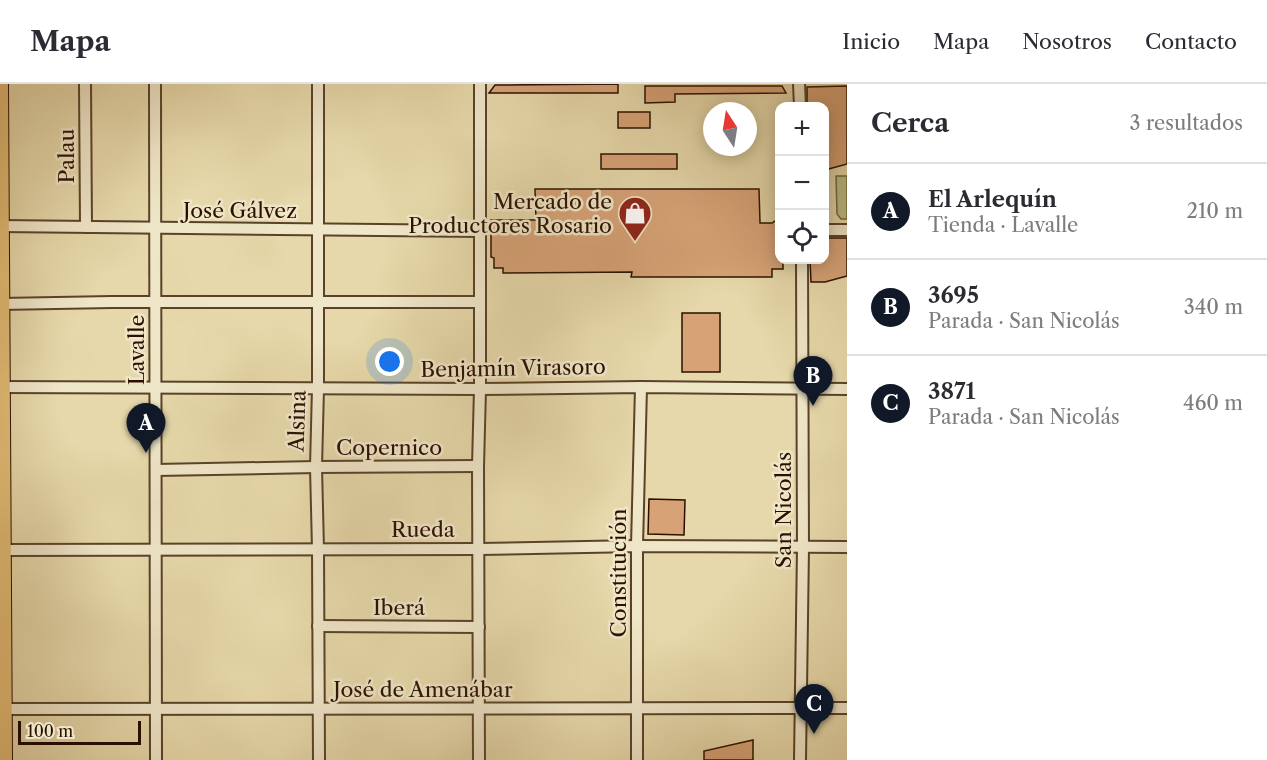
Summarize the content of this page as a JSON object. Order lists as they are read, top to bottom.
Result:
{
  "streets": {
    "street": [
      "Palau",
      "José Gálvez",
      "Lavalle",
      "Benjamín Virasoro",
      "Alsina",
      "Copernico",
      "San Nicolás",
      "Rueda",
      "Constitución",
      "Iberá",
      "José de Amenábar"
    ]
  },
  "crossings": [
    ["Palau", "José Gálvez"],
    ["José Gálvez", "Lavalle"],
    ["José Gálvez", "Alsina"],
    ["Lavalle", "Benjamín Virasoro"],
    ["Lavalle", "Copernico"],
    ["Lavalle", "Rueda"],
    ["Lavalle", "José de Amenábar"],
    ["Benjamín Virasoro", "Alsina"],
    ["Benjamín Virasoro", "San Nicolás"],
    ["Benjamín Virasoro", "Constitución"],
    ["Alsina", "Copernico"],
    ["Alsina", "Rueda"],
    ["Alsina", "Iberá"],
    ["Alsina", "José de Amenábar"],
    ["San Nicolás", "Rueda"],
    ["San Nicolás", "José de Amenábar"],
    ["Rueda", "Constitución"],
    ["Constitución", "José de Amenábar"]
  ],
  "places": {
    "shop": ["Mercado de Productores Rosario"]
  },
  "scale_bar": "100 m",
  "north": "top",
  "page": {
    "header": "Mapa",
    "nav": [
      "Inicio",
      "Mapa",
      "Nosotros",
      "Contacto"
    ],
    "heading": ["Cerca", "3 resultados"],
    "map_buttons": ["+", "−"],
    "list": [
      {
        "mark": "A",
        "name": "El Arlequín",
        "note": "Tienda · Lavalle",
        "value": "210 m"
      },
      {
        "mark": "B",
        "name": "3695",
        "note": "Parada · San Nicolás",
        "value": "340 m"
      },
      {
        "mark": "C",
        "name": "3871",
        "note": "Parada · San Nicolás",
        "value": "460 m"
      }
    ],
    "pins": ["B", "A", "C"],
    "scale": "100 m"
  }
}
